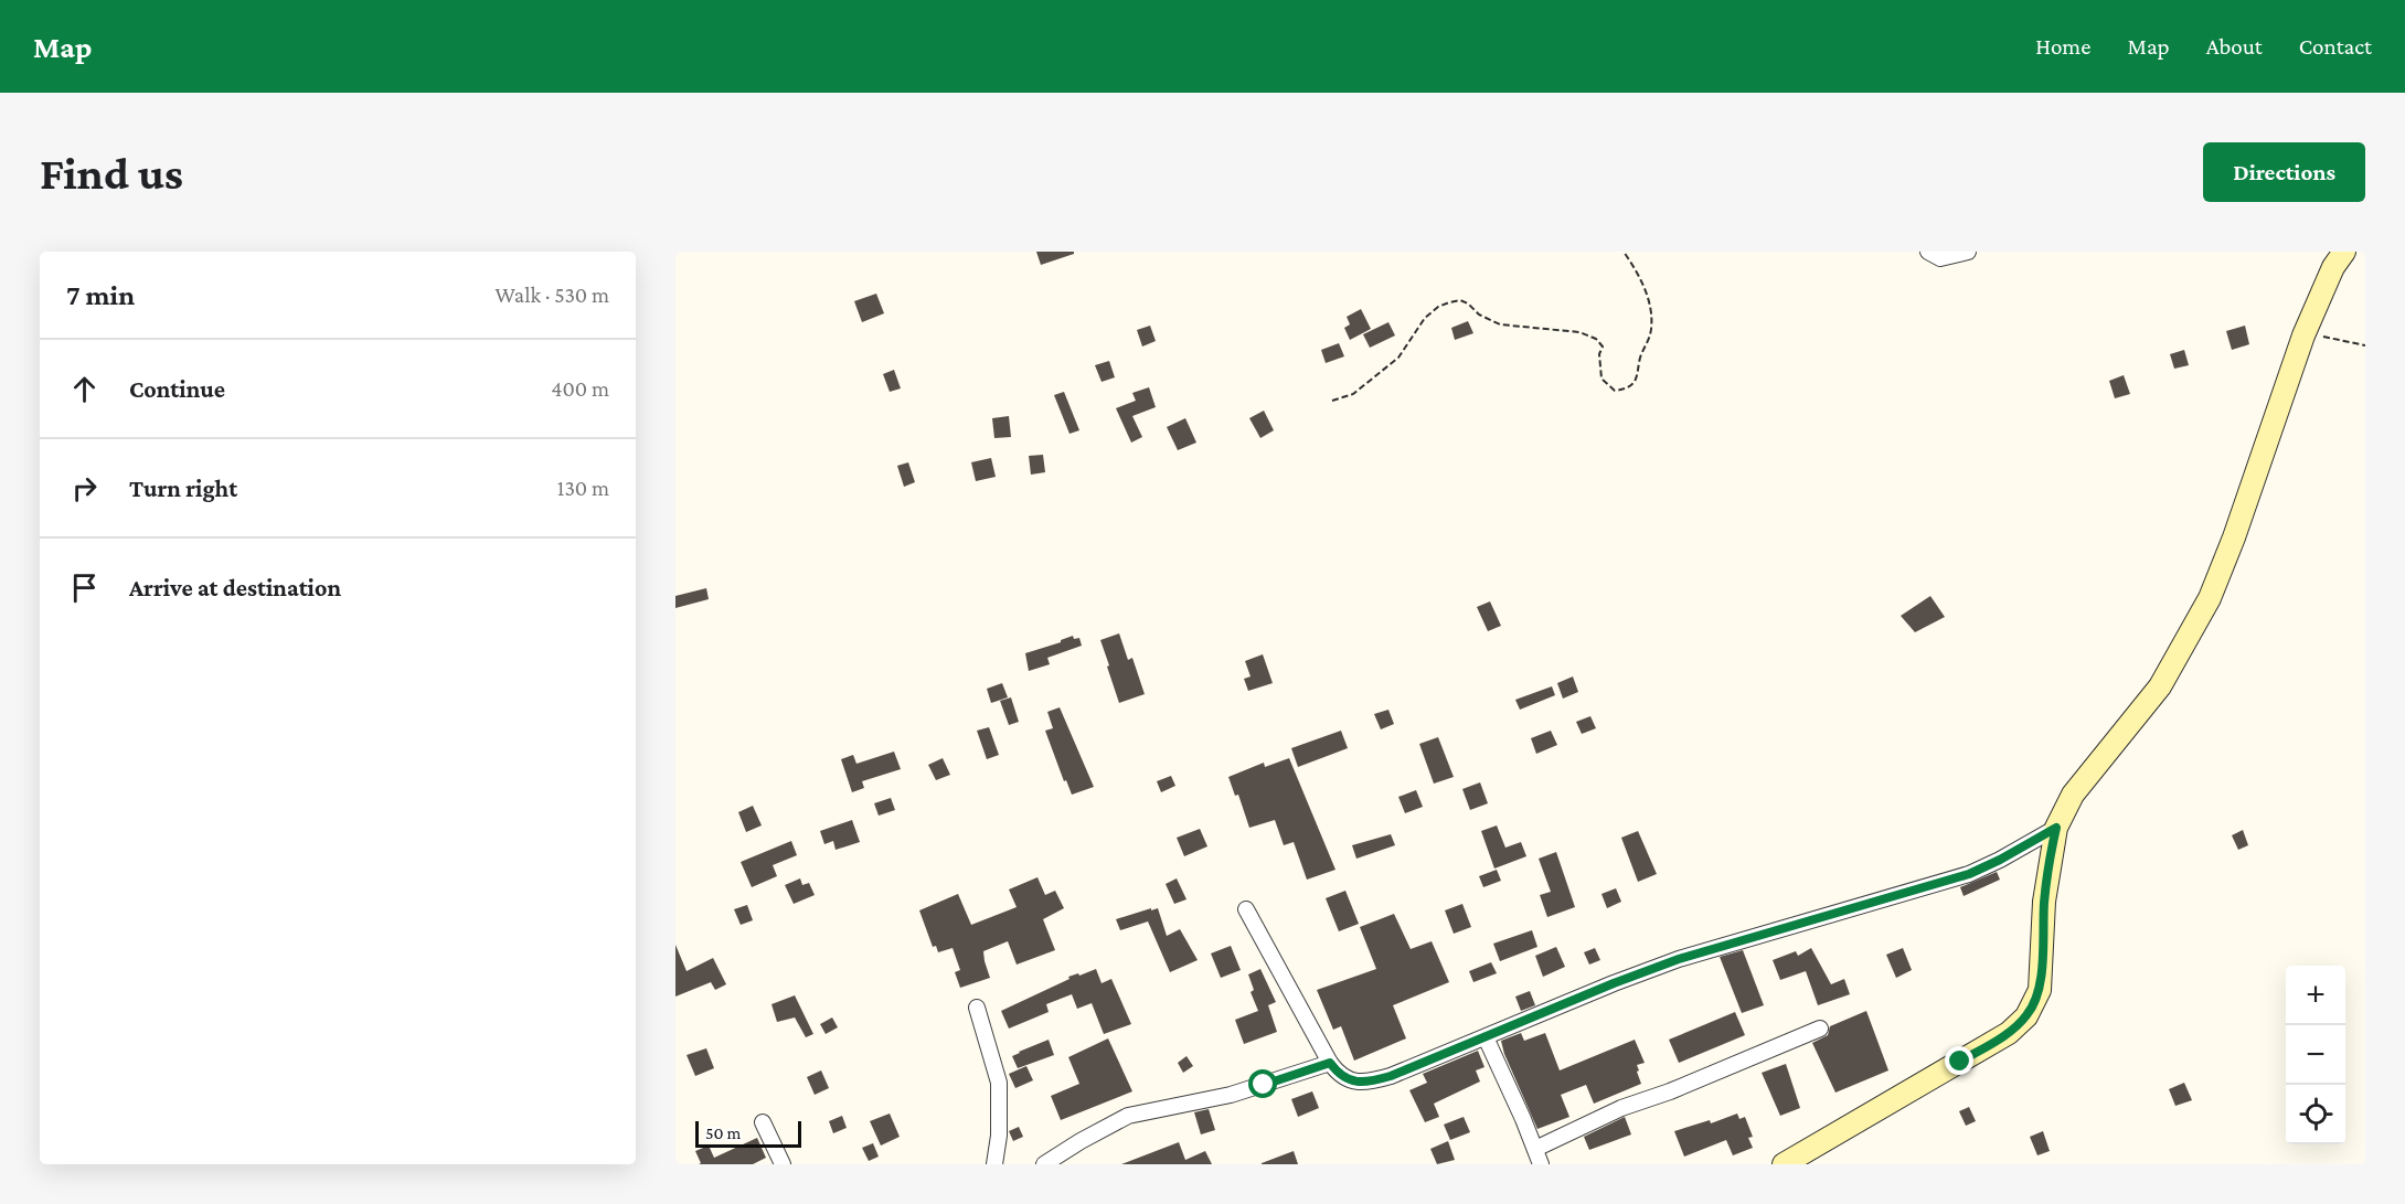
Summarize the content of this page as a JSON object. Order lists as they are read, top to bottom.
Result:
{
  "scale_bar": "50 m",
  "page": {
    "header": "Map",
    "nav": [
      "Home",
      "Map",
      "About",
      "Contact"
    ],
    "buttons": "Directions",
    "title": "Find us",
    "heading": ["7 min", "Walk · 530 m"],
    "list": [
      ["Continue", "400 m"],
      ["Turn right", "130 m"],
      "Arrive at destination"
    ],
    "map_buttons": ["+", "−"],
    "scale": "50 m"
  }
}
